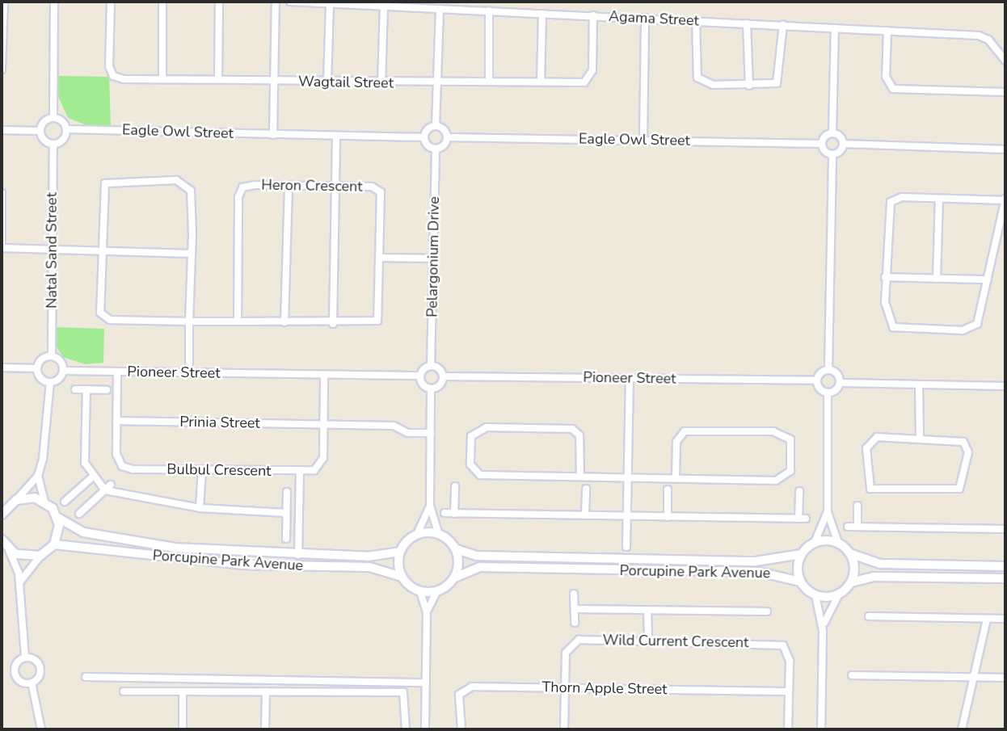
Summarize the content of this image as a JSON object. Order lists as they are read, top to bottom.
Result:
{
  "streets": {
    "street": [
      "Agama Street",
      "Wagtail Street",
      "Eagle Owl Street",
      "Heron Crescent",
      "Natal Sand Street",
      "Pelargonium Drive",
      "Pioneer Street",
      "Prinia Street",
      "Bulbul Crescent",
      "Porcupine Park Avenue",
      "Wild Current Crescent",
      "Thorn Apple Street"
    ]
  },
  "crossings": [
    ["Agama Street", "Wagtail Street"],
    ["Eagle Owl Street", "Natal Sand Street"],
    ["Natal Sand Street", "Pioneer Street"],
    ["Pioneer Street", "Bulbul Crescent"],
    ["Prinia Street", "Bulbul Crescent"],
    ["Wild Current Crescent", "Thorn Apple Street"]
  ]
}
